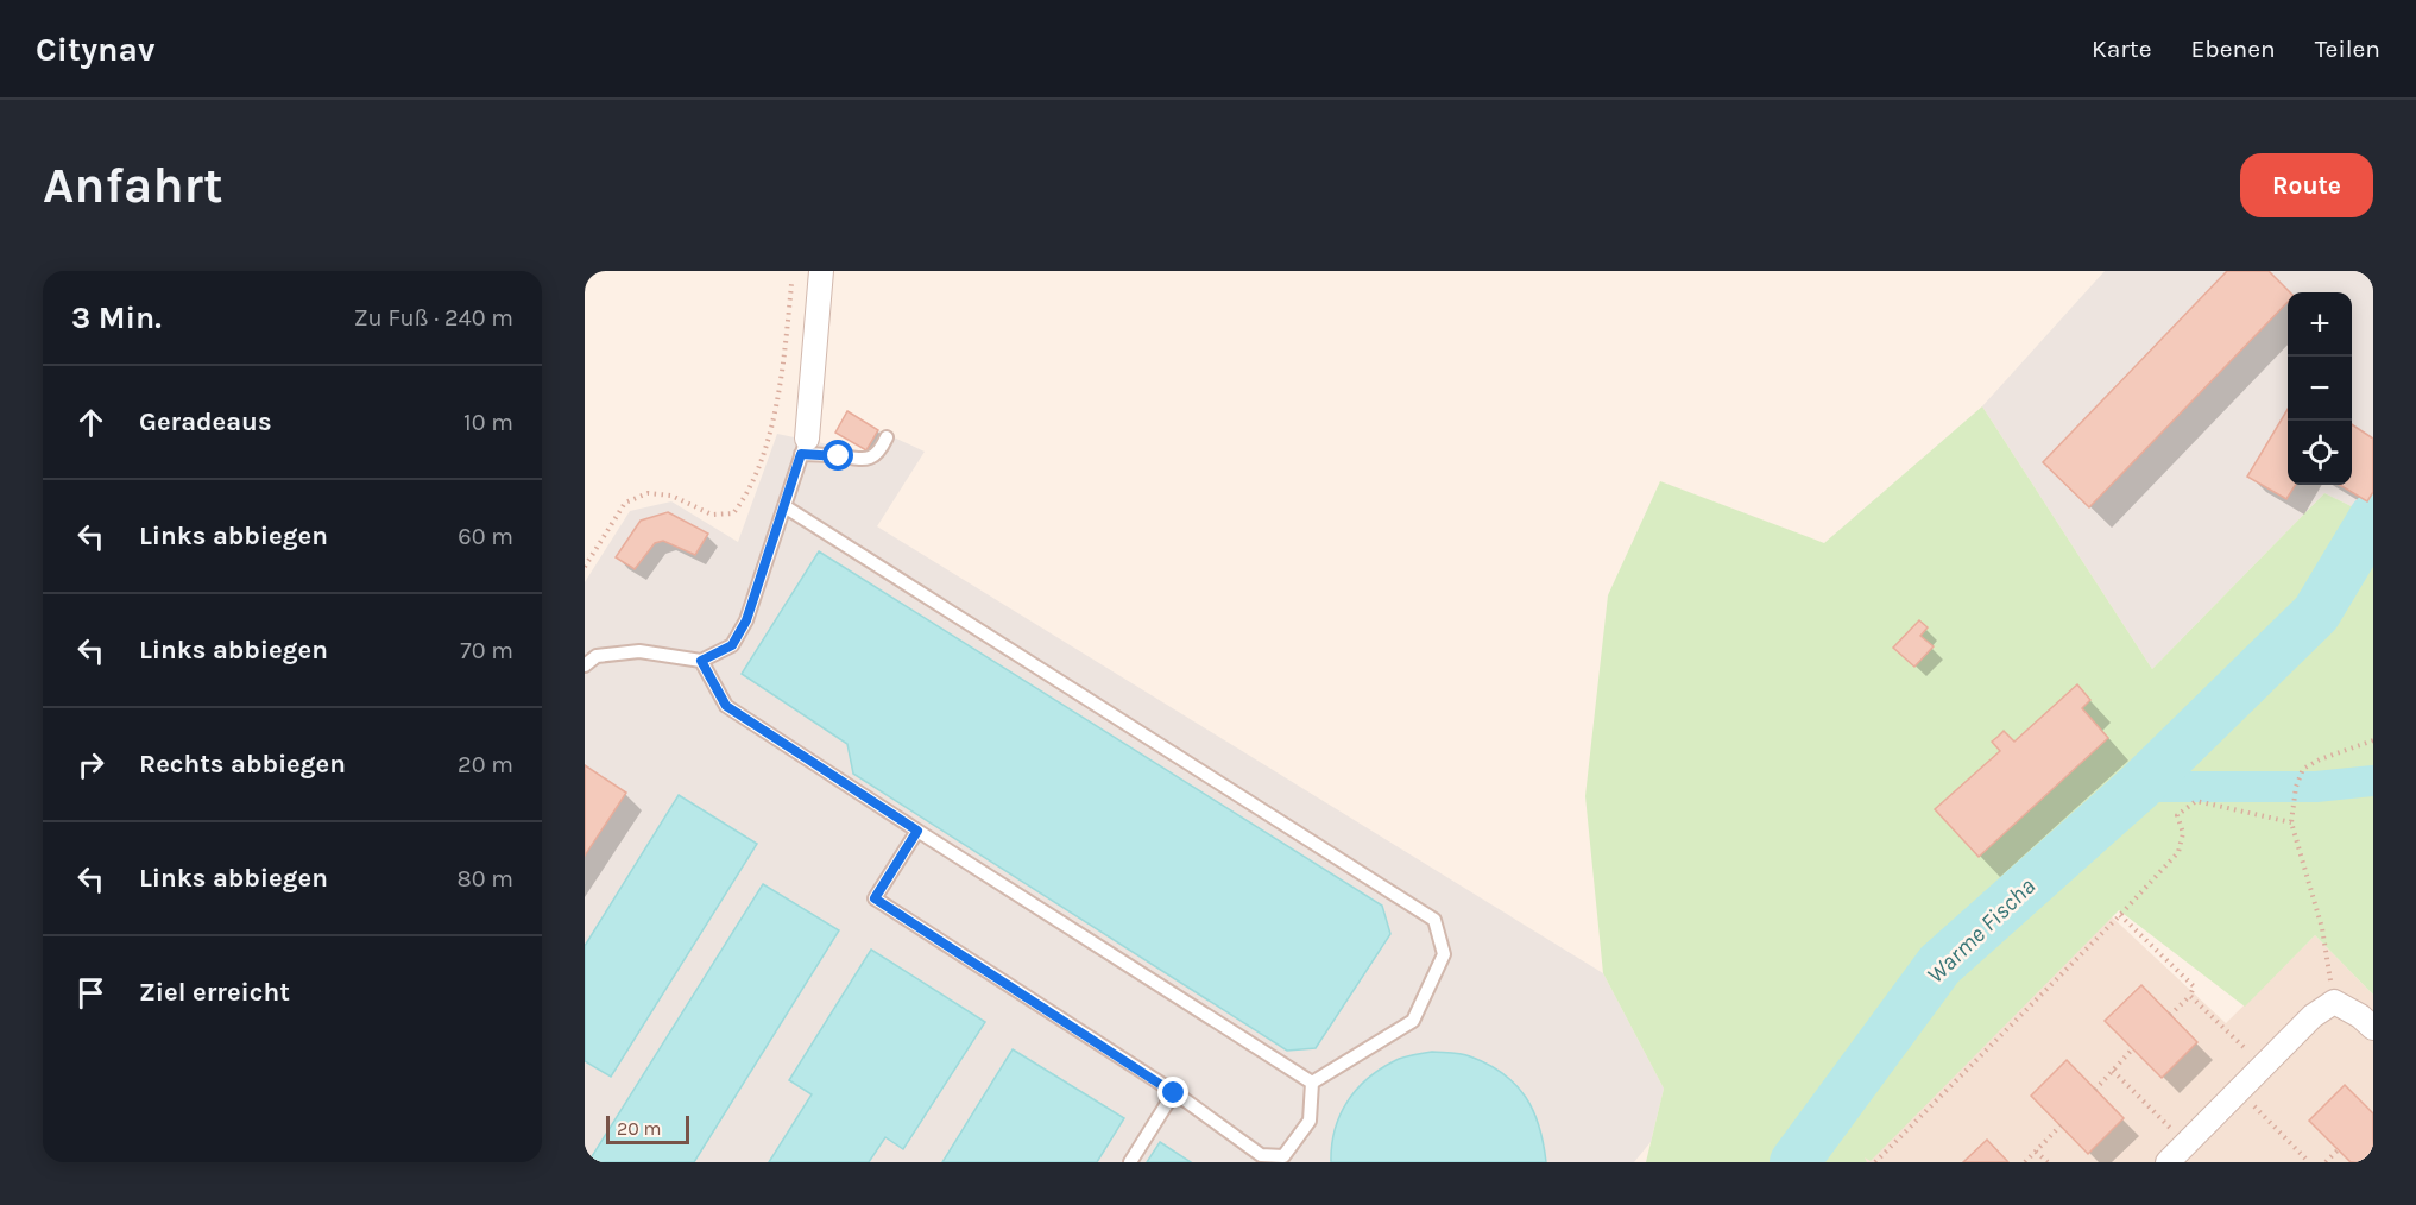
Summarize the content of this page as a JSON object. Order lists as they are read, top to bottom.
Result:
{
  "water": ["Warme Fischa"],
  "scale_bar": "20 m",
  "page": {
    "header": "Citynav",
    "nav": ["Karte", "Ebenen", "Teilen"],
    "buttons": "Route",
    "title": "Anfahrt",
    "heading": ["3 Min.", "Zu Fuß · 240 m"],
    "map_buttons": ["+", "−"],
    "list": [
      ["Geradeaus", "10 m"],
      ["Links abbiegen", "60 m"],
      ["Links abbiegen", "70 m"],
      ["Rechts abbiegen", "20 m"],
      ["Links abbiegen", "80 m"],
      "Ziel erreicht"
    ],
    "scale": "20 m"
  }
}
